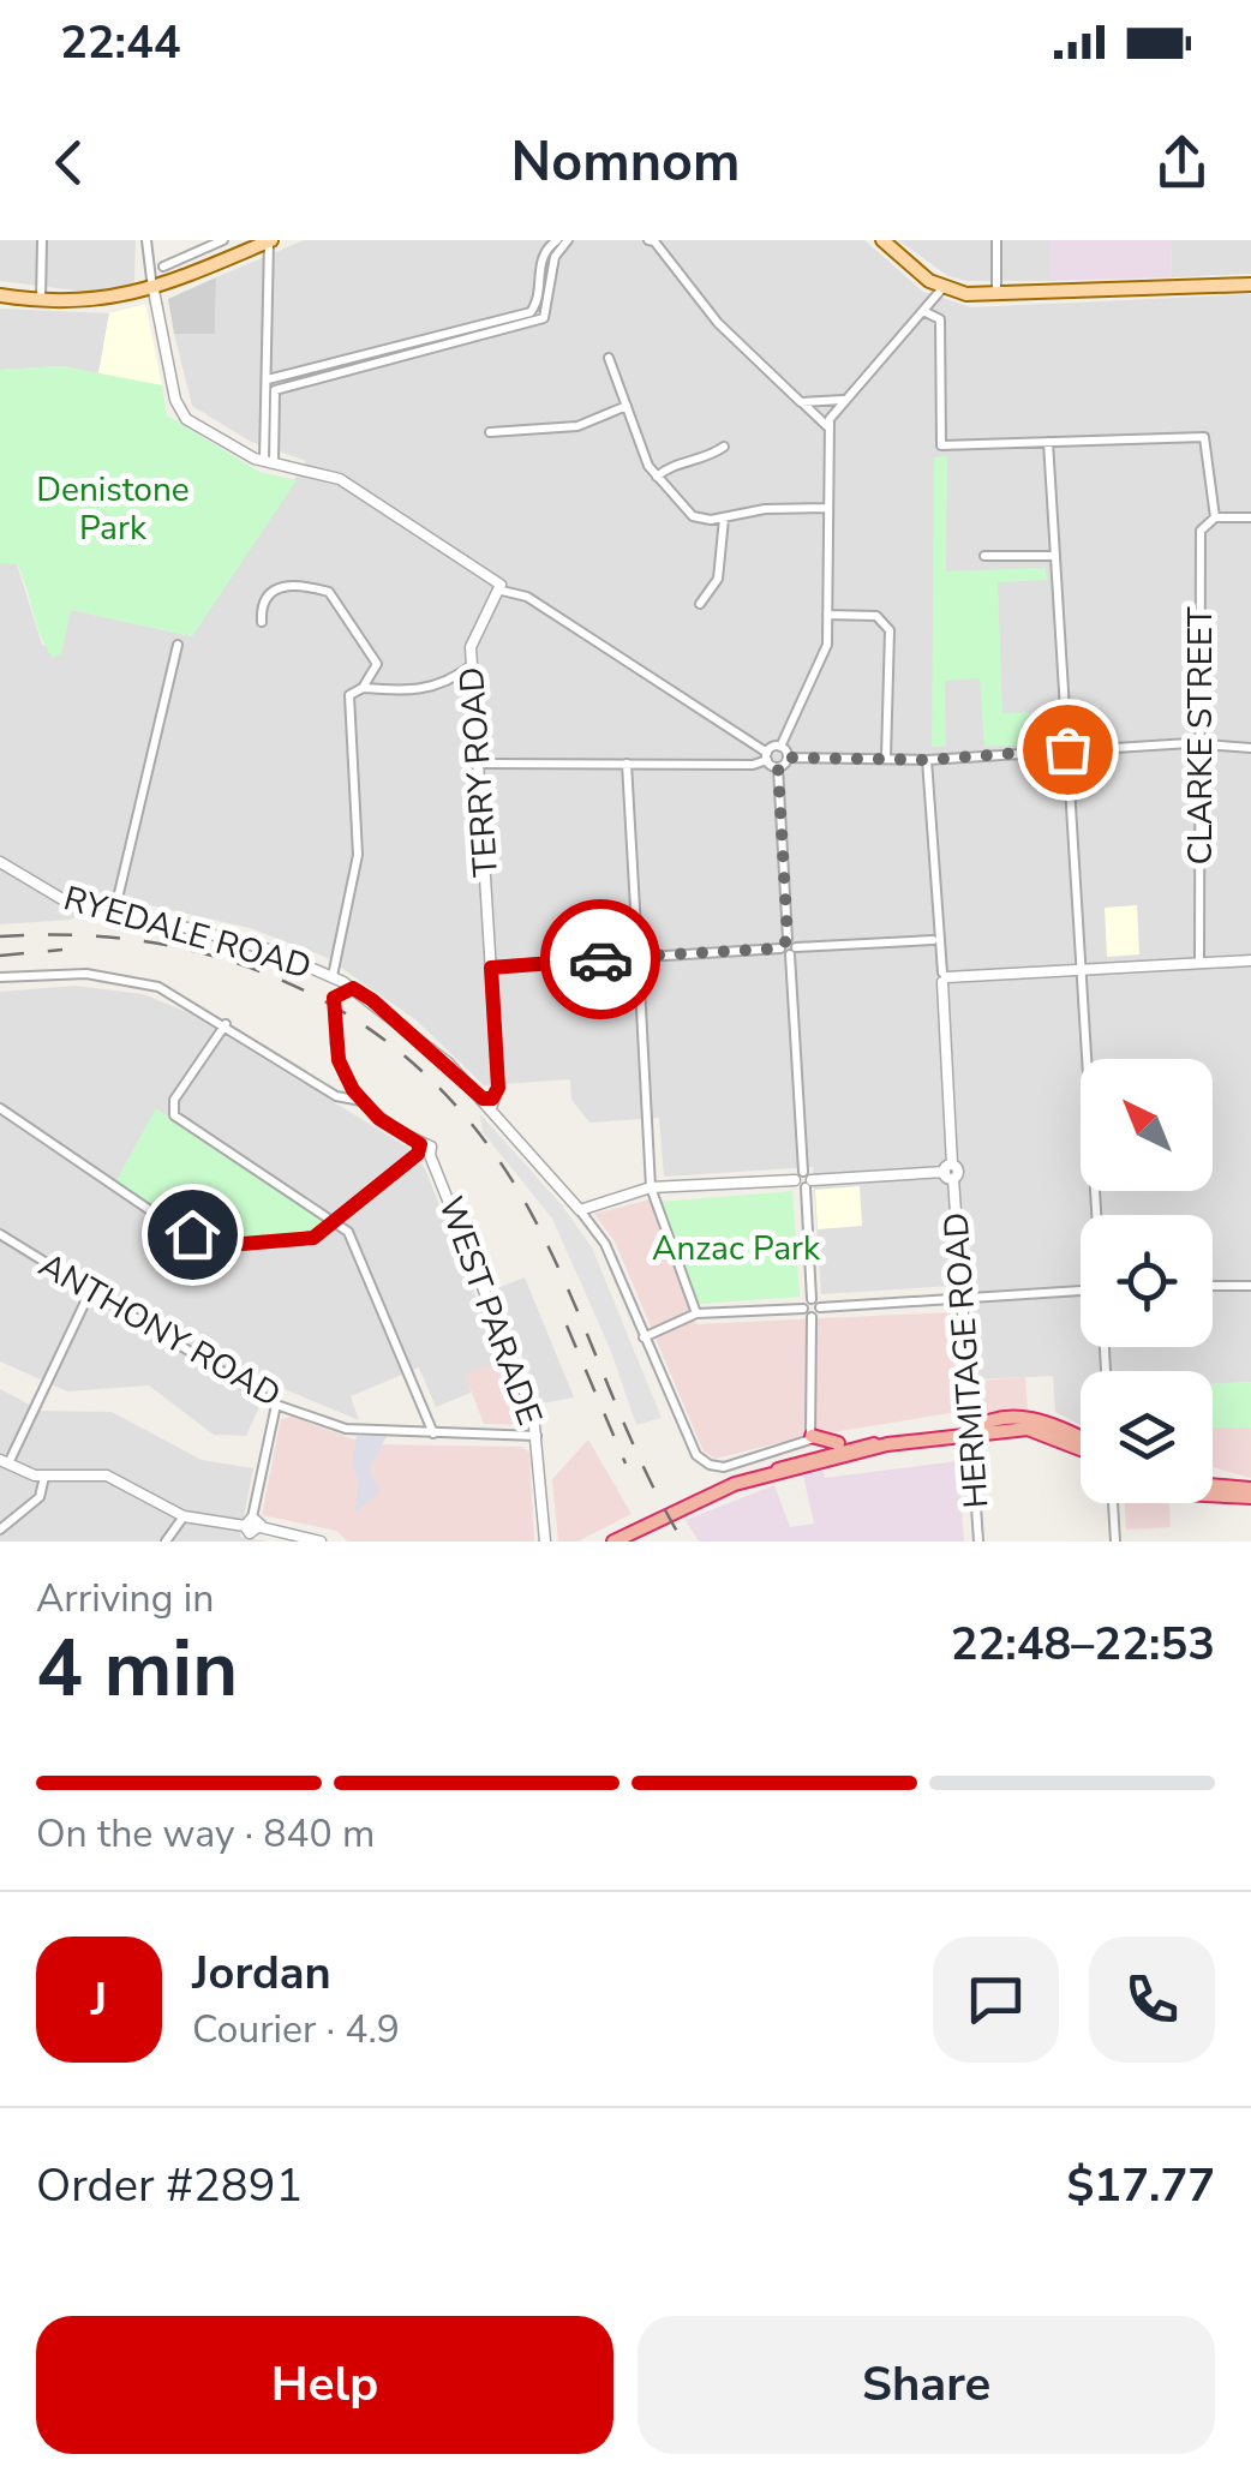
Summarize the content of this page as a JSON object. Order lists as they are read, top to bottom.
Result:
{
  "streets": {
    "street": [
      "CLARKE STREET",
      "TERRY ROAD",
      "RYEDALE ROAD",
      "WEST PARADE",
      "ANTHONY ROAD",
      "HERMITAGE ROAD"
    ]
  },
  "crossings": [
    ["TERRY ROAD", "RYEDALE ROAD"],
    ["WEST PARADE", "ANTHONY ROAD"]
  ],
  "parks": ["Denistone Park", "Anzac Park"],
  "north": "top left",
  "page": {
    "status": "22:44",
    "header": "Nomnom",
    "heading": ["4 min", "Arriving in", "22:48–22:53"],
    "panel": [
      "Jordan",
      "Courier · 4.9",
      "Order #2891",
      "$17.77"
    ],
    "bar": "On the way · 840 m",
    "round": "J",
    "buttons": ["Help", "Share"]
  }
}
